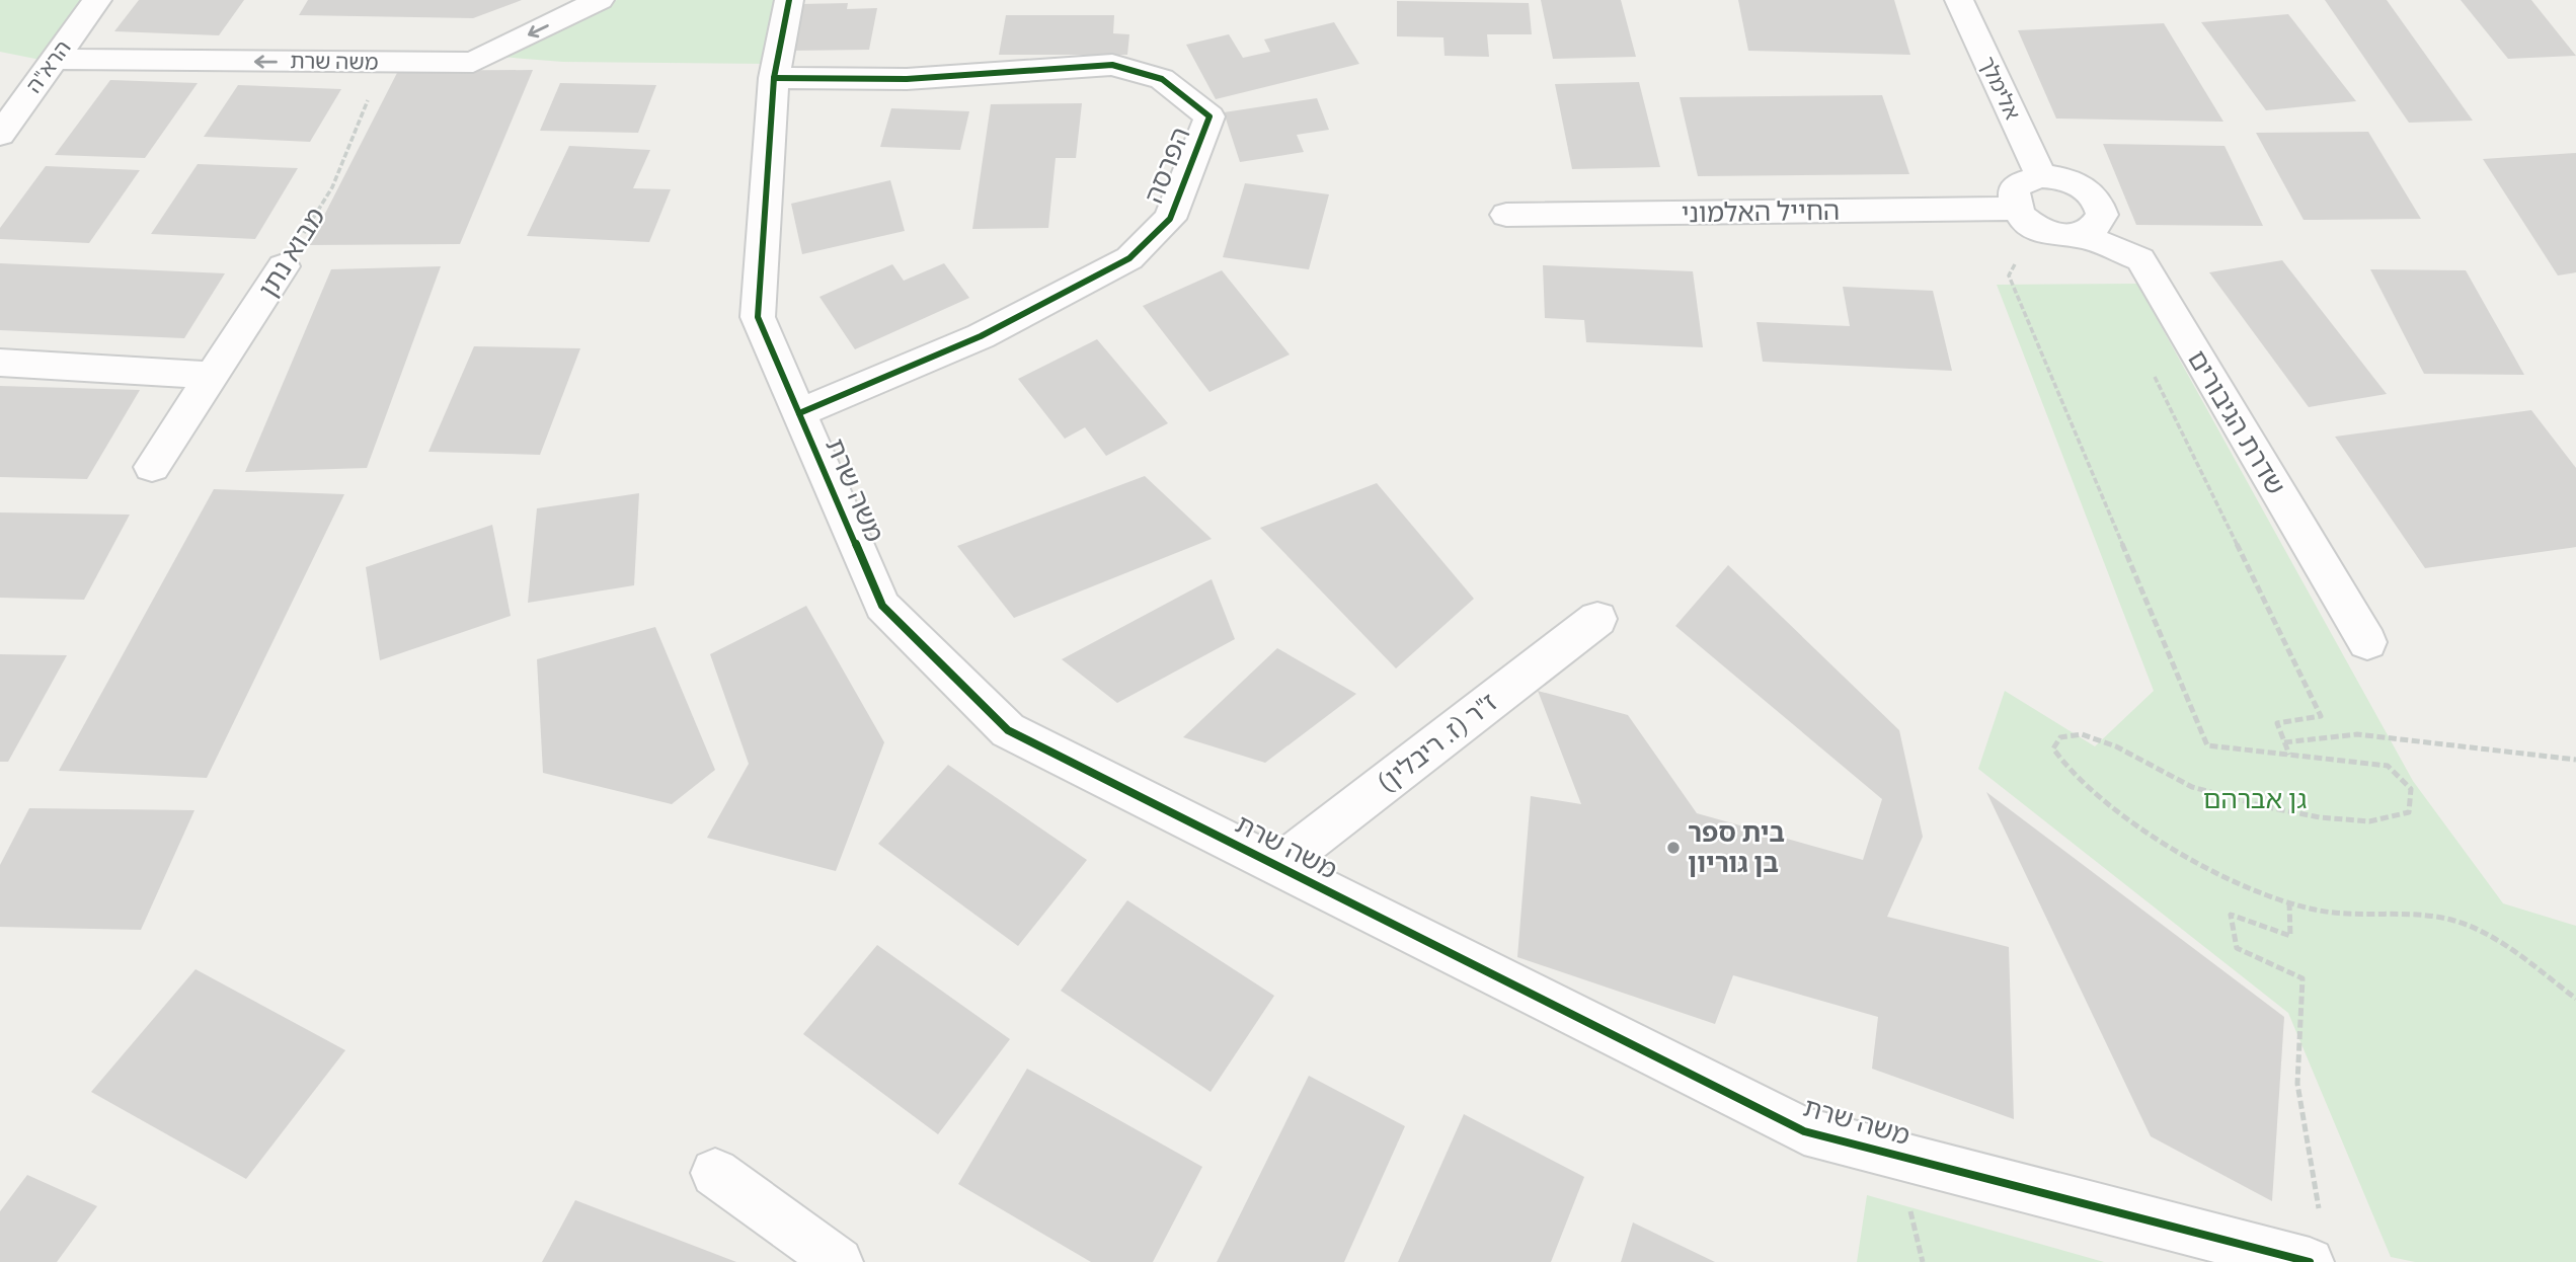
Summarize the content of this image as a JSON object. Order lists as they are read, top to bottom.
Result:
{
  "streets": {
    "street": [
      "משה שרת",
      "הרא\"ה",
      "אלימלך",
      "הפרסה",
      "החייל האלמוני",
      "מבוא נתן",
      "שדרת הגיבורים",
      "ז\"ר (ז. ריבלין)"
    ]
  },
  "crossings": [
    ["משה שרת", "הרא\"ה"],
    ["משה שרת", "הפרסה"],
    ["משה שרת", "ז\"ר (ז. ריבלין)"],
    ["אלימלך", "החייל האלמוני"],
    ["אלימלך", "שדרת הגיבורים"],
    ["החייל האלמוני", "שדרת הגיבורים"]
  ],
  "parks": ["גן אברהם"],
  "places": ["בית ספר בן גוריון"]
}
